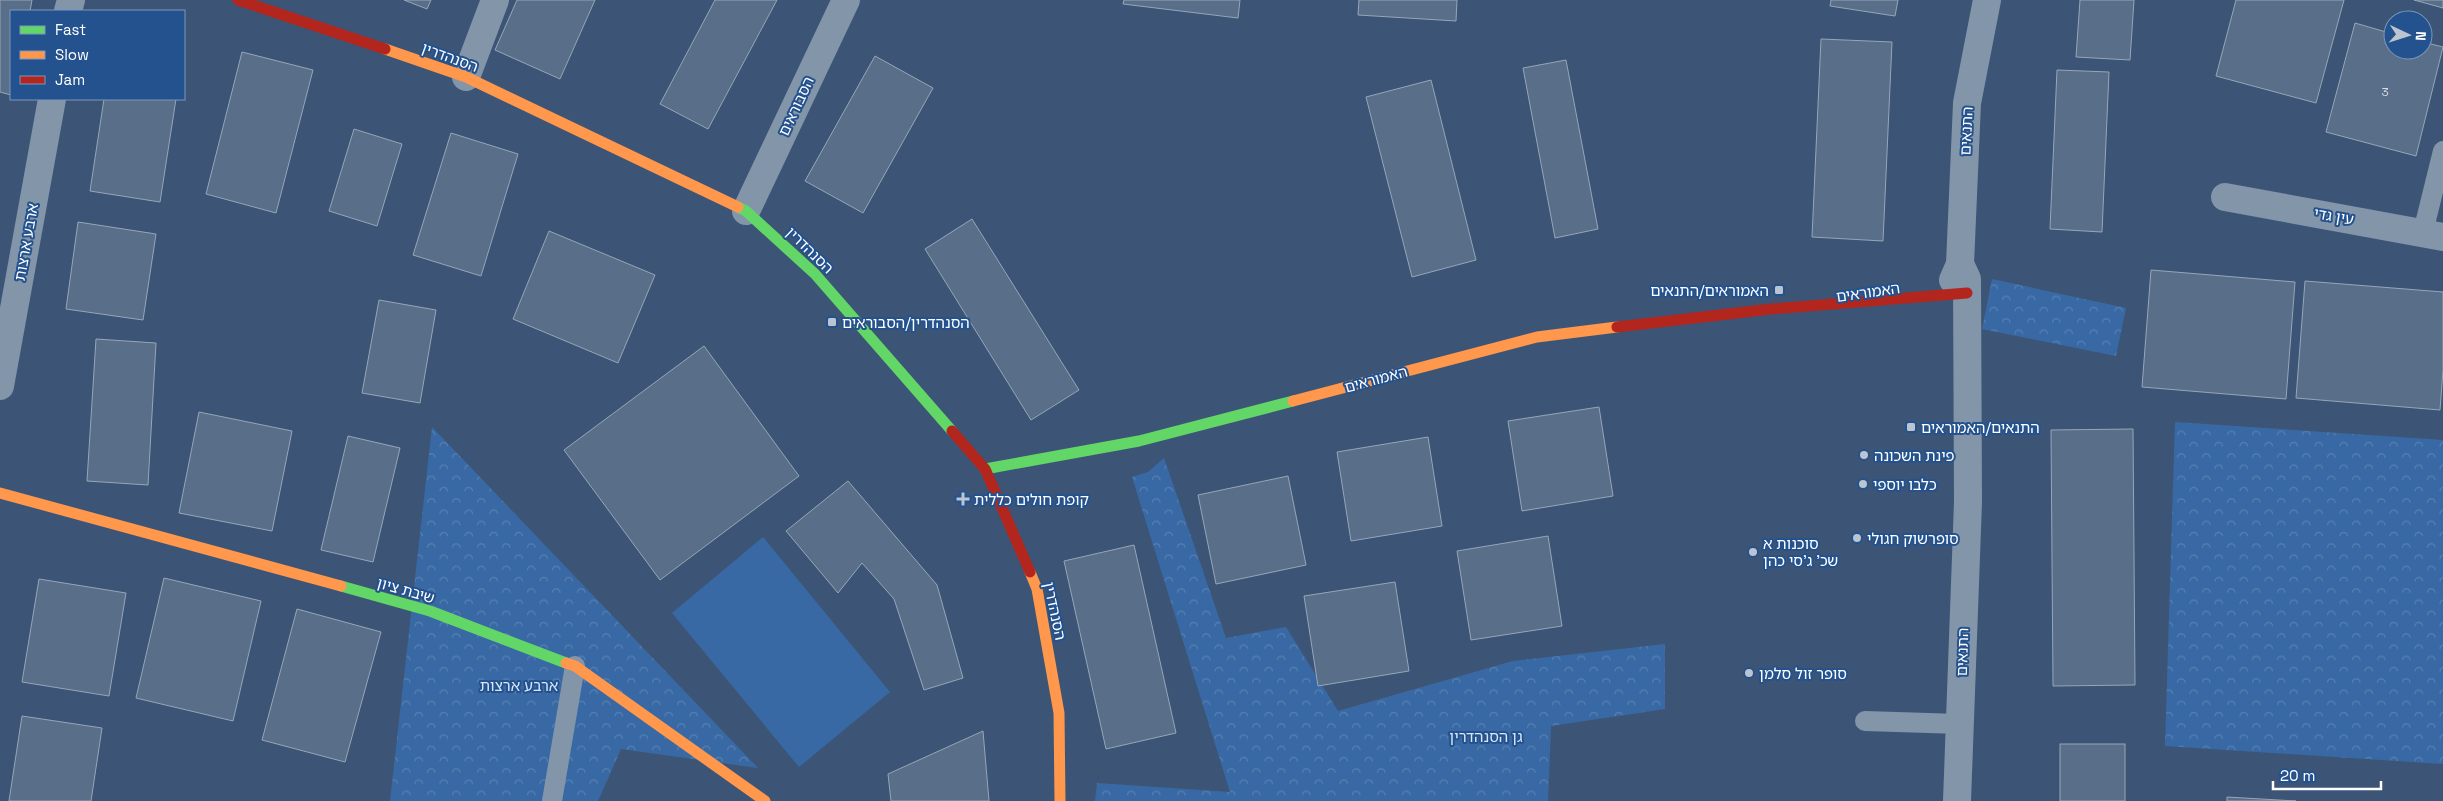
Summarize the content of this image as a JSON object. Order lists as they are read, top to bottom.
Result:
{
  "streets": {
    "street": [
      "הסנהדרין",
      "הסבוראים",
      "התנאים",
      "עין גדי",
      "ארבע ארצות",
      "האמוראים",
      "שיבת ציון"
    ]
  },
  "crossings": [
    ["הסנהדרין", "הסבוראים"],
    ["הסנהדרין", "האמוראים"],
    ["התנאים", "האמוראים"]
  ],
  "parks": ["ארבע ארצות", "גן הסנהדרין"],
  "places": {
    "transit": ["האמוראים/התנאים", "הסנהדרין/הסבוראים", "התנאים/האמוראים"],
    "other": [
      "פינת השכונה",
      "כלבו יוספי",
      "סופרשוק חגולי",
      "סוכנות א שכ' ג'סי כהן",
      "סופר זול סלמן"
    ],
    "health": ["קופת חולים כללית"]
  },
  "house_numbers": ["3"],
  "legend": ["Fast", "Slow", "Jam"],
  "scale_bar": "20 m",
  "north": "right"
}
